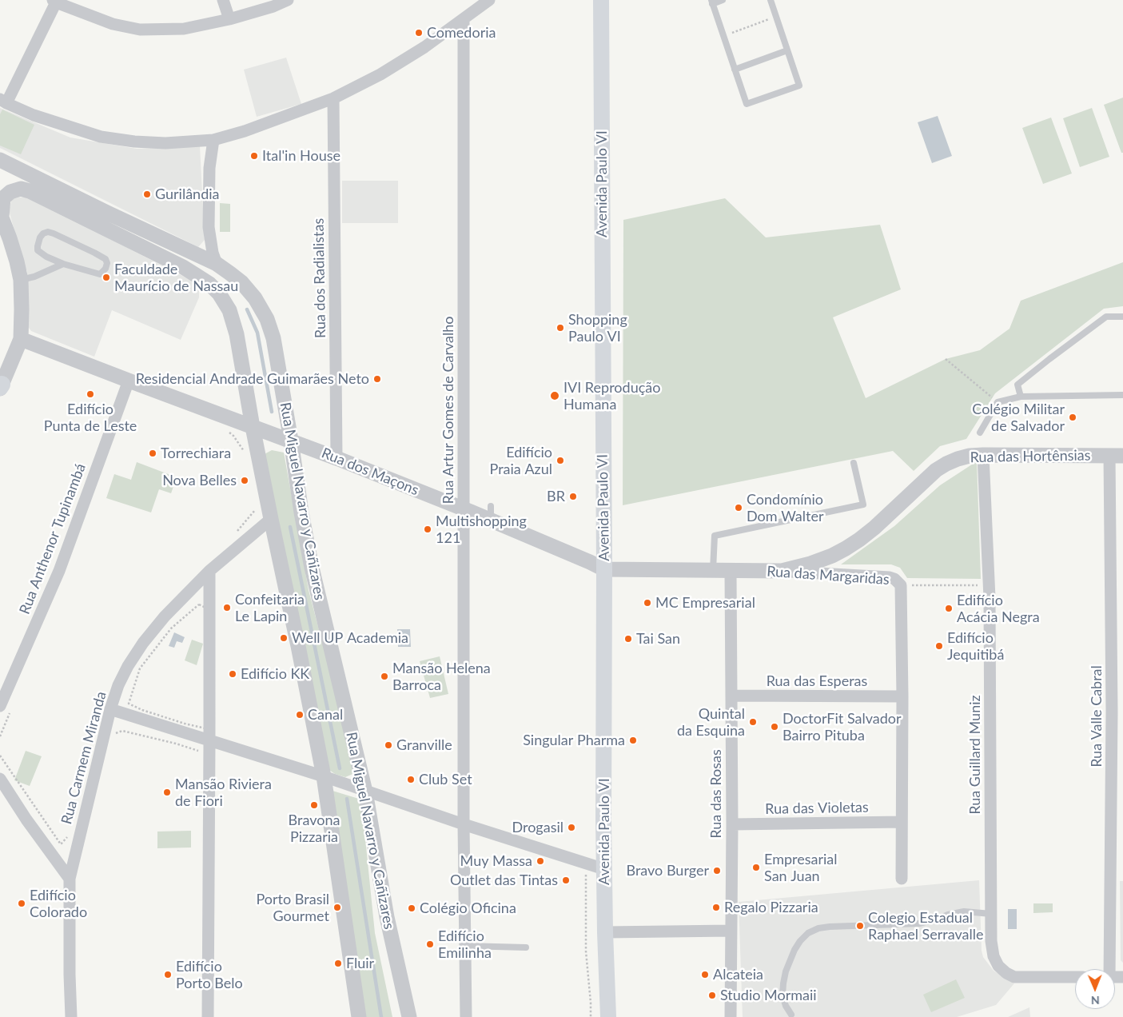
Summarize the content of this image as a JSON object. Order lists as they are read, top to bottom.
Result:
{
  "streets": {
    "main road": ["Avenida Paulo VI"],
    "street": [
      "Rua dos Radialistas",
      "Rua Artur Gomes de Carvalho",
      "Rua das Hortênsias",
      "Rua dos Maçons",
      "Rua Miguel Navarro y Cañizares",
      "Rua Anthenor Tupinambá",
      "Rua das Margaridas",
      "Rua das Esperas",
      "Rua Valle Cabral",
      "Rua Guillard Muniz",
      "Rua Carmem Miranda",
      "Rua das Rosas",
      "Rua das Violetas"
    ]
  },
  "crossings": [
    ["Avenida Paulo VI", "Rua dos Maçons"],
    ["Avenida Paulo VI", "Rua das Margaridas"],
    ["Rua dos Radialistas", "Rua dos Maçons"],
    ["Rua Artur Gomes de Carvalho", "Rua dos Maçons"],
    ["Rua das Hortênsias", "Rua das Margaridas"],
    ["Rua das Hortênsias", "Rua Valle Cabral"],
    ["Rua das Hortênsias", "Rua Guillard Muniz"],
    ["Rua dos Maçons", "Rua Miguel Navarro y Cañizares"],
    ["Rua dos Maçons", "Rua Anthenor Tupinambá"],
    ["Rua dos Maçons", "Rua das Margaridas"],
    ["Rua das Margaridas", "Rua das Esperas"],
    ["Rua das Margaridas", "Rua das Rosas"],
    ["Rua das Margaridas", "Rua das Violetas"],
    ["Rua das Esperas", "Rua das Rosas"],
    ["Rua das Rosas", "Rua das Violetas"]
  ],
  "places": [
    "Comedoria",
    "Ital'in House",
    "Gurilândia",
    "Faculdade Maurício de Nassau",
    "Shopping Paulo VI",
    "Residencial Andrade Guimarães Neto",
    "Edifício Punta de Leste",
    "IVI Reprodução Humana",
    "Colégio Militar de Salvador",
    "Torrechiara",
    "Edifício Praia Azul",
    "Nova Belles",
    "BR",
    "Condomínio Dom Walter",
    "Multishopping 121",
    "MC Empresarial",
    "Confeitaria Le Lapin",
    "Edifício Acácia Negra",
    "Well UP Academia",
    "Tai San",
    "Edifício Jequitibá",
    "Edifício KK",
    "Mansão Helena Barroca",
    "Canal",
    "Quintal da Esquina",
    "DoctorFit Salvador Bairro Pituba",
    "Singular Pharma",
    "Granville",
    "Club Set",
    "Mansão Riviera de Fiori",
    "Bravona Pizzaria",
    "Drogasil",
    "Muy Massa",
    "Empresarial San Juan",
    "Bravo Burger",
    "Outlet das Tintas",
    "Edifício Colorado",
    "Porto Brasil Gourmet",
    "Regalo Pizzaria",
    "Colégio Oficina",
    "Colegio Estadual Raphael Serravalle",
    "Edifício Emilinha",
    "Fluir",
    "Edifício Porto Belo",
    "Alcateia",
    "Studio Mormaii"
  ],
  "north": "bottom"
}
